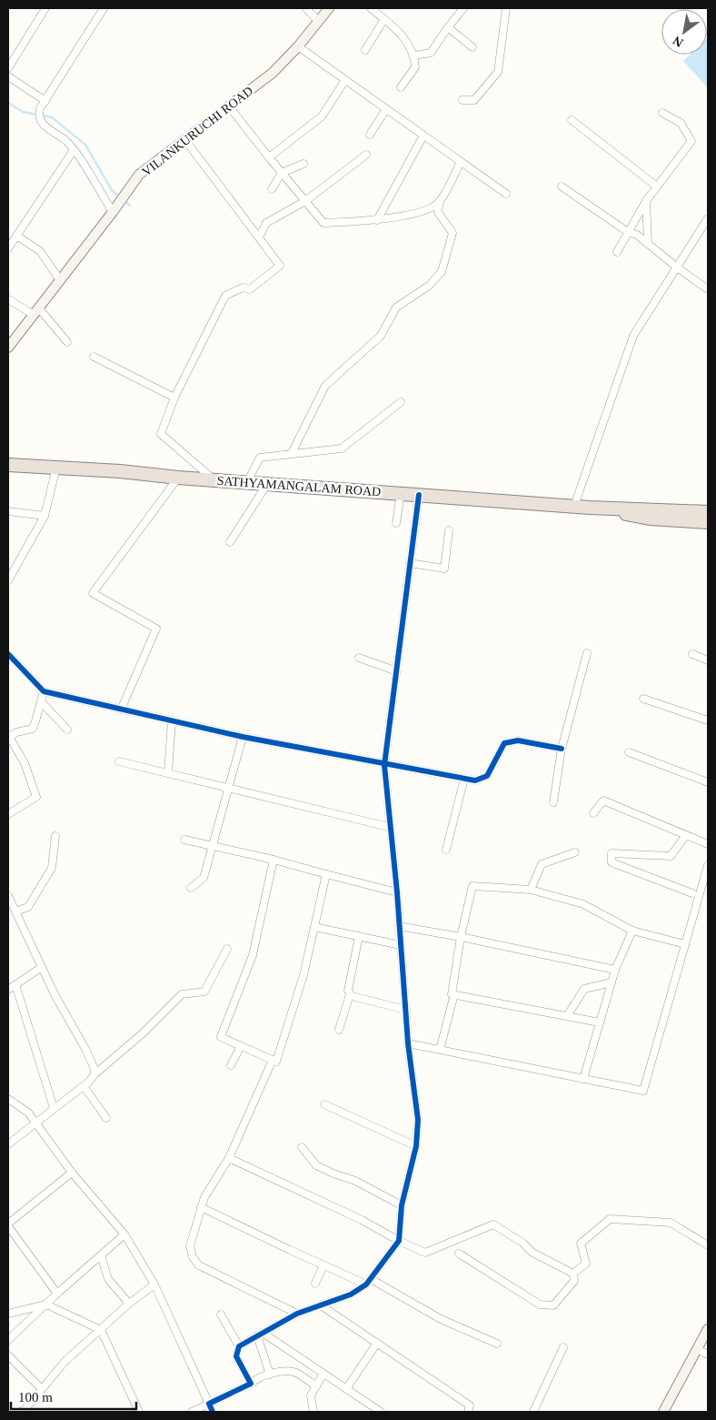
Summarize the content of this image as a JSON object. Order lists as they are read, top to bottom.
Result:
{
  "streets": {
    "highway": ["SATHYAMANGALAM ROAD"],
    "street": ["VILANKURUCHI ROAD"]
  },
  "scale_bar": "100 m",
  "north": "bottom left"
}
